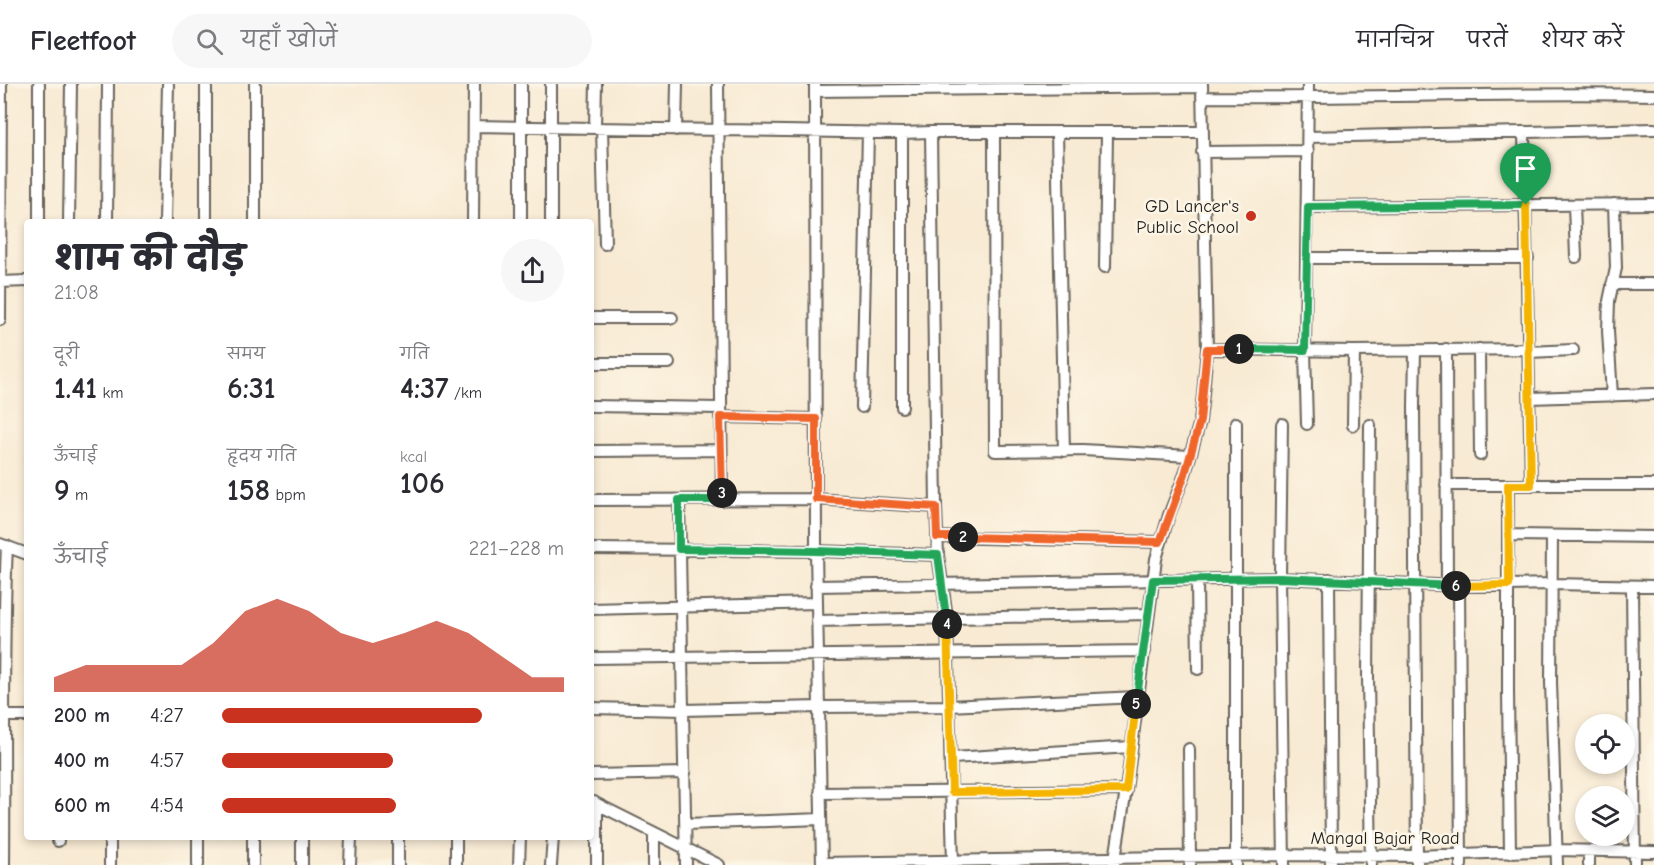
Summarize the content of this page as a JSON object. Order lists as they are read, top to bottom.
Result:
{
  "streets": {
    "street": ["Mangal Bajar Road"]
  },
  "places": ["GD Lancer's Public School"],
  "page": {
    "header": "Fleetfoot",
    "search": "यहाँ खोजें",
    "nav": ["मानचित्र", "परतें", "शेयर करें"],
    "heading": ["शाम की दौड़", "21:08"],
    "stats": [
      ["दूरी", "1.41 km"],
      ["समय", "6:31"],
      ["गति", "4:37 /km"],
      ["ऊँचाई", "9 m"],
      ["हृदय गति", "158 bpm"],
      ["kcal", "106"]
    ],
    "pins": [
      "1",
      "3",
      "2",
      "6",
      "4",
      "5"
    ],
    "chart": ["ऊँचाई", "221–228 m"],
    "list": [
      {
        "name": "200 m",
        "note": "4:27"
      },
      {
        "name": "400 m",
        "note": "4:57"
      },
      {
        "name": "600 m",
        "note": "4:54"
      }
    ]
  }
}
